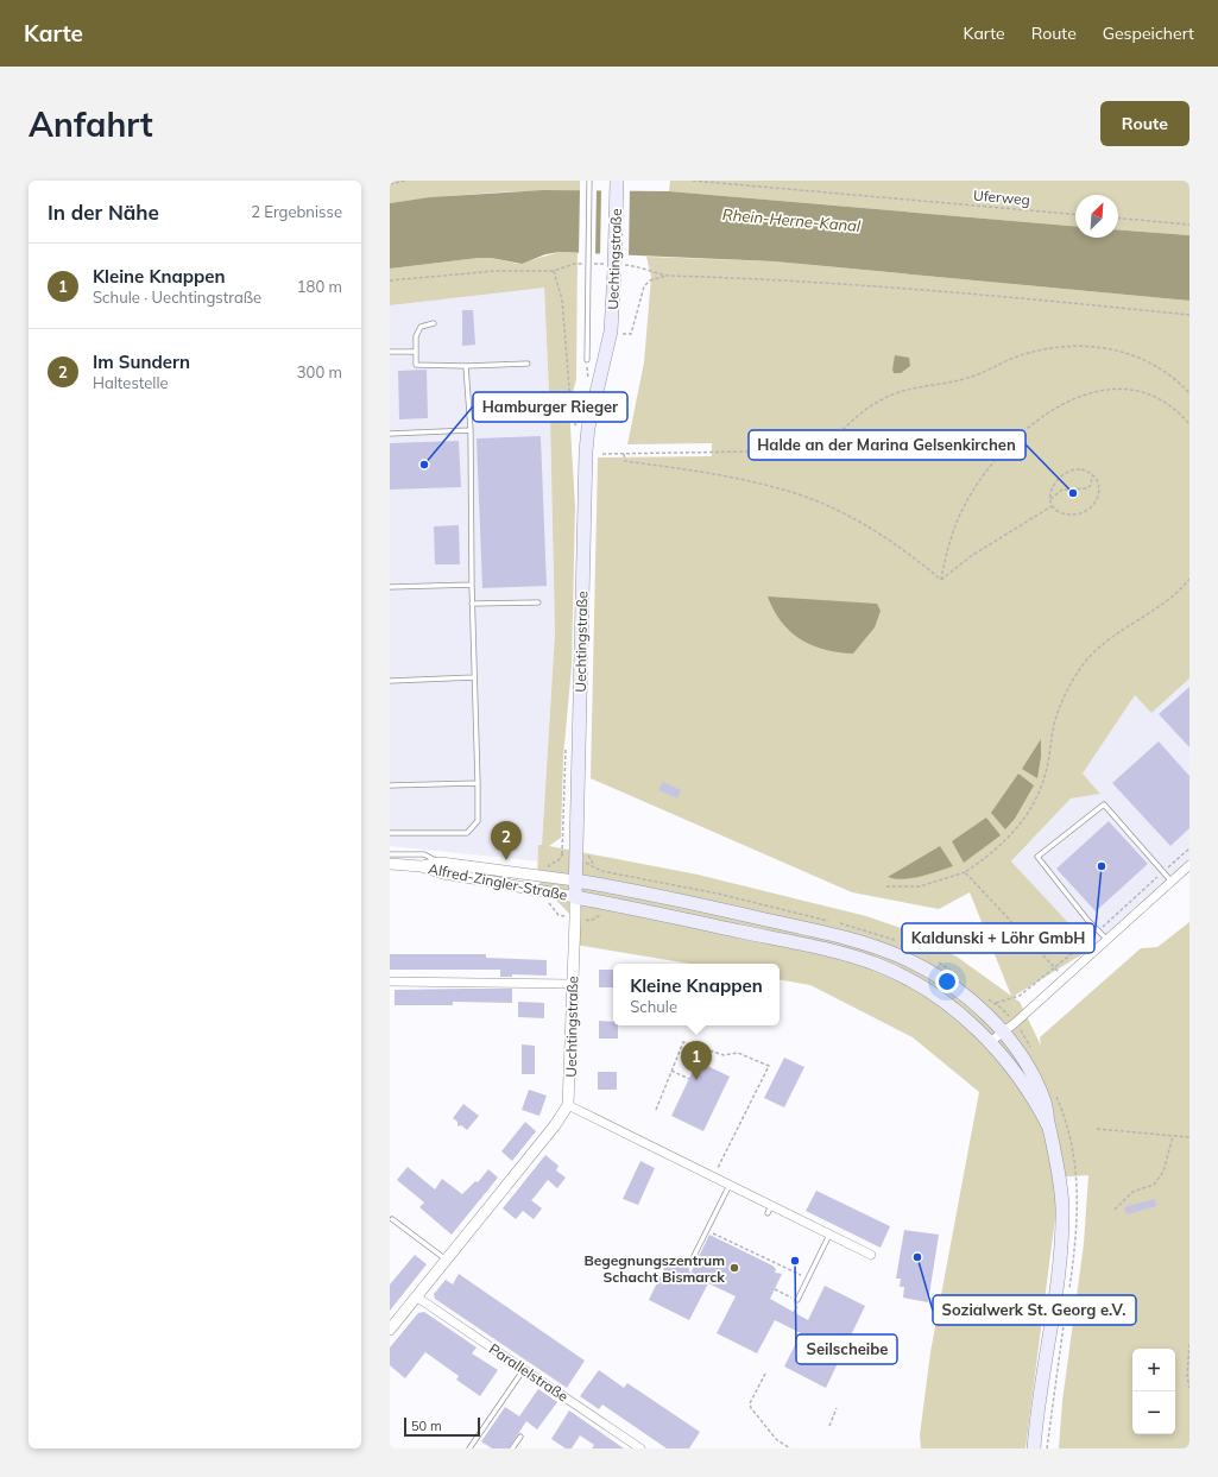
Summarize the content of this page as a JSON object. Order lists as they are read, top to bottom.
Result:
{
  "streets": {
    "main road": ["Uechtingstraße"],
    "street": ["Alfred-Zingler-Straße", "Parallelstraße"],
    "path": ["Uferweg"]
  },
  "crossings": [
    ["Uechtingstraße", "Alfred-Zingler-Straße"],
    ["Uechtingstraße", "Parallelstraße"]
  ],
  "water": ["Rhein-Herne-Kanal"],
  "places": [
    "Hamburger Rieger",
    "Halde an der Marina Gelsenkirchen",
    "Kaldunski + Löhr GmbH",
    "Sozialwerk St. Georg e.V.",
    "Seilscheibe",
    "Begegnungszentrum Schacht Bismarck"
  ],
  "scale_bar": "50 m",
  "north": "top right",
  "page": {
    "header": "Karte",
    "nav": ["Karte", "Route", "Gespeichert"],
    "buttons": "Route",
    "title": "Anfahrt",
    "heading": ["In der Nähe", "2 Ergebnisse"],
    "list": [
      {
        "mark": "1",
        "name": "Kleine Knappen",
        "note": "Schule · Uechtingstraße",
        "value": "180 m"
      },
      {
        "mark": "2",
        "name": "Im Sundern",
        "note": "Haltestelle",
        "value": "300 m"
      }
    ],
    "pins": ["2", "1"],
    "popup": ["Kleine Knappen", "Schule"],
    "map_buttons": ["+", "−"],
    "scale": "50 m"
  }
}
